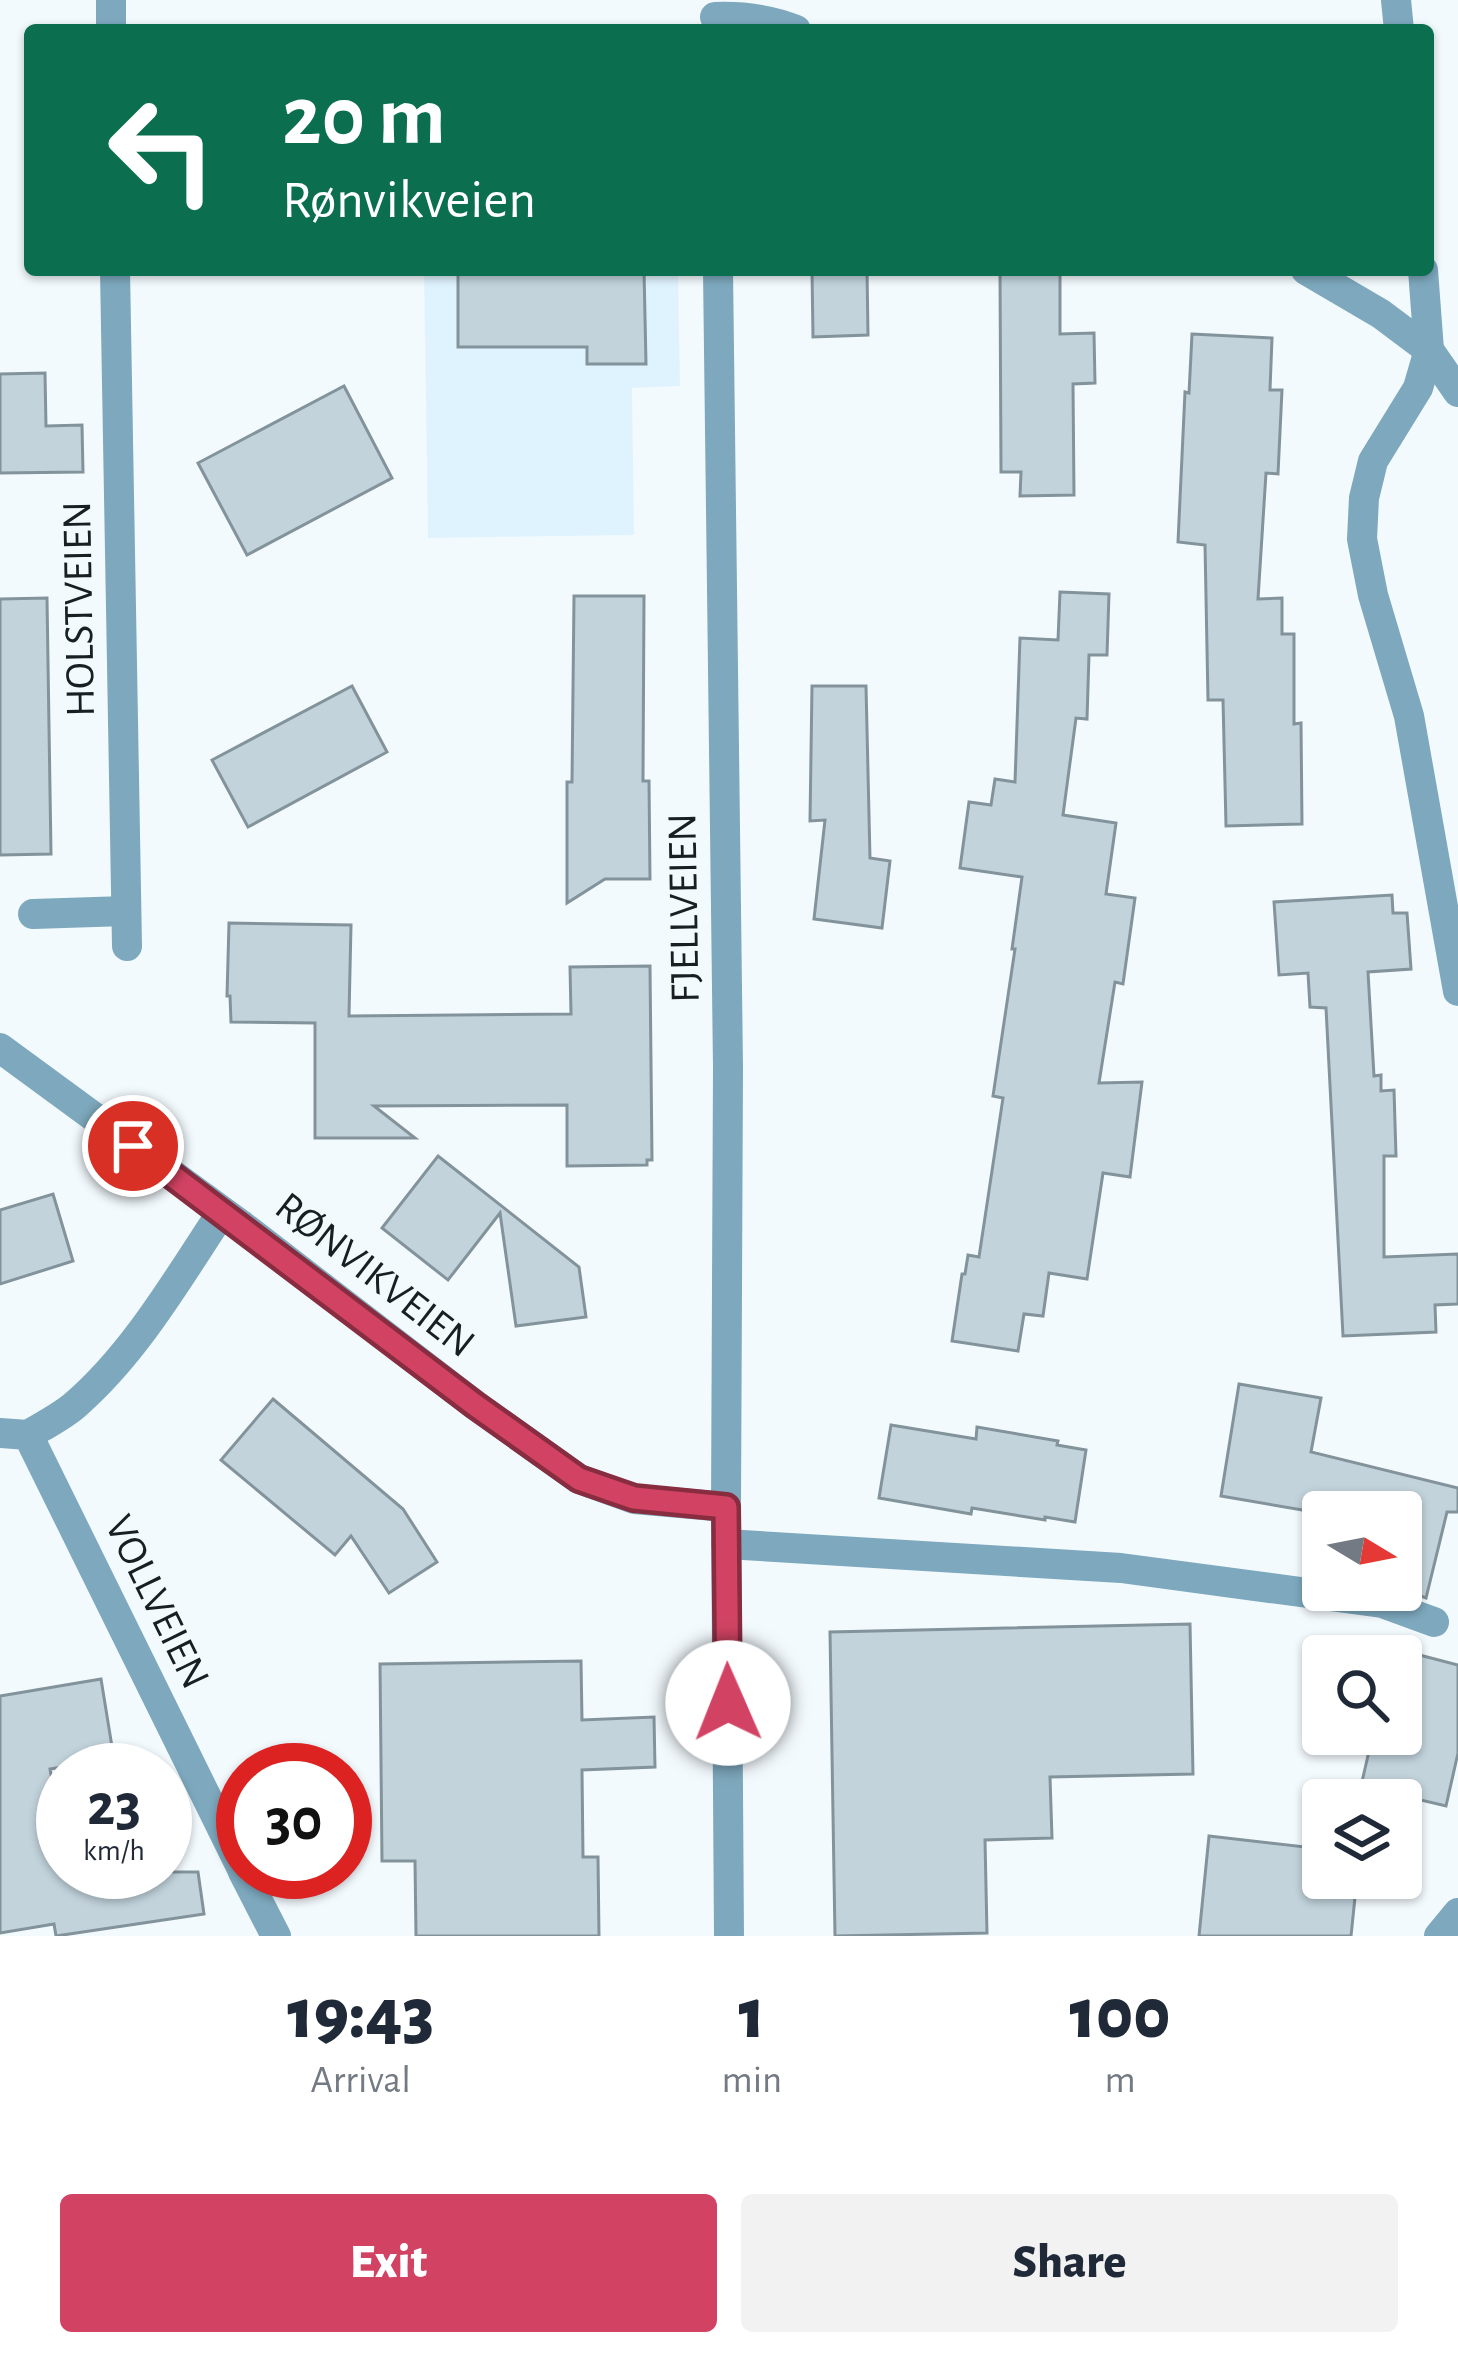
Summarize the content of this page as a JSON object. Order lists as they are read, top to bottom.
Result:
{
  "streets": {
    "street": [
      "HOLSTVEIEN",
      "FJELLVEIEN",
      "RØNVIKVEIEN",
      "VOLLVEIEN"
    ]
  },
  "crossings": [
    ["FJELLVEIEN", "RØNVIKVEIEN"],
    ["RØNVIKVEIEN", "VOLLVEIEN"]
  ],
  "north": "right",
  "page": {
    "turn": ["20 m", "Rønvikveien"],
    "speed": "23 km/h",
    "limit": "30",
    "eta": [
      "19:43",
      "Arrival",
      "1",
      "min",
      "100",
      "m"
    ],
    "buttons": ["Exit", "Share"]
  }
}
